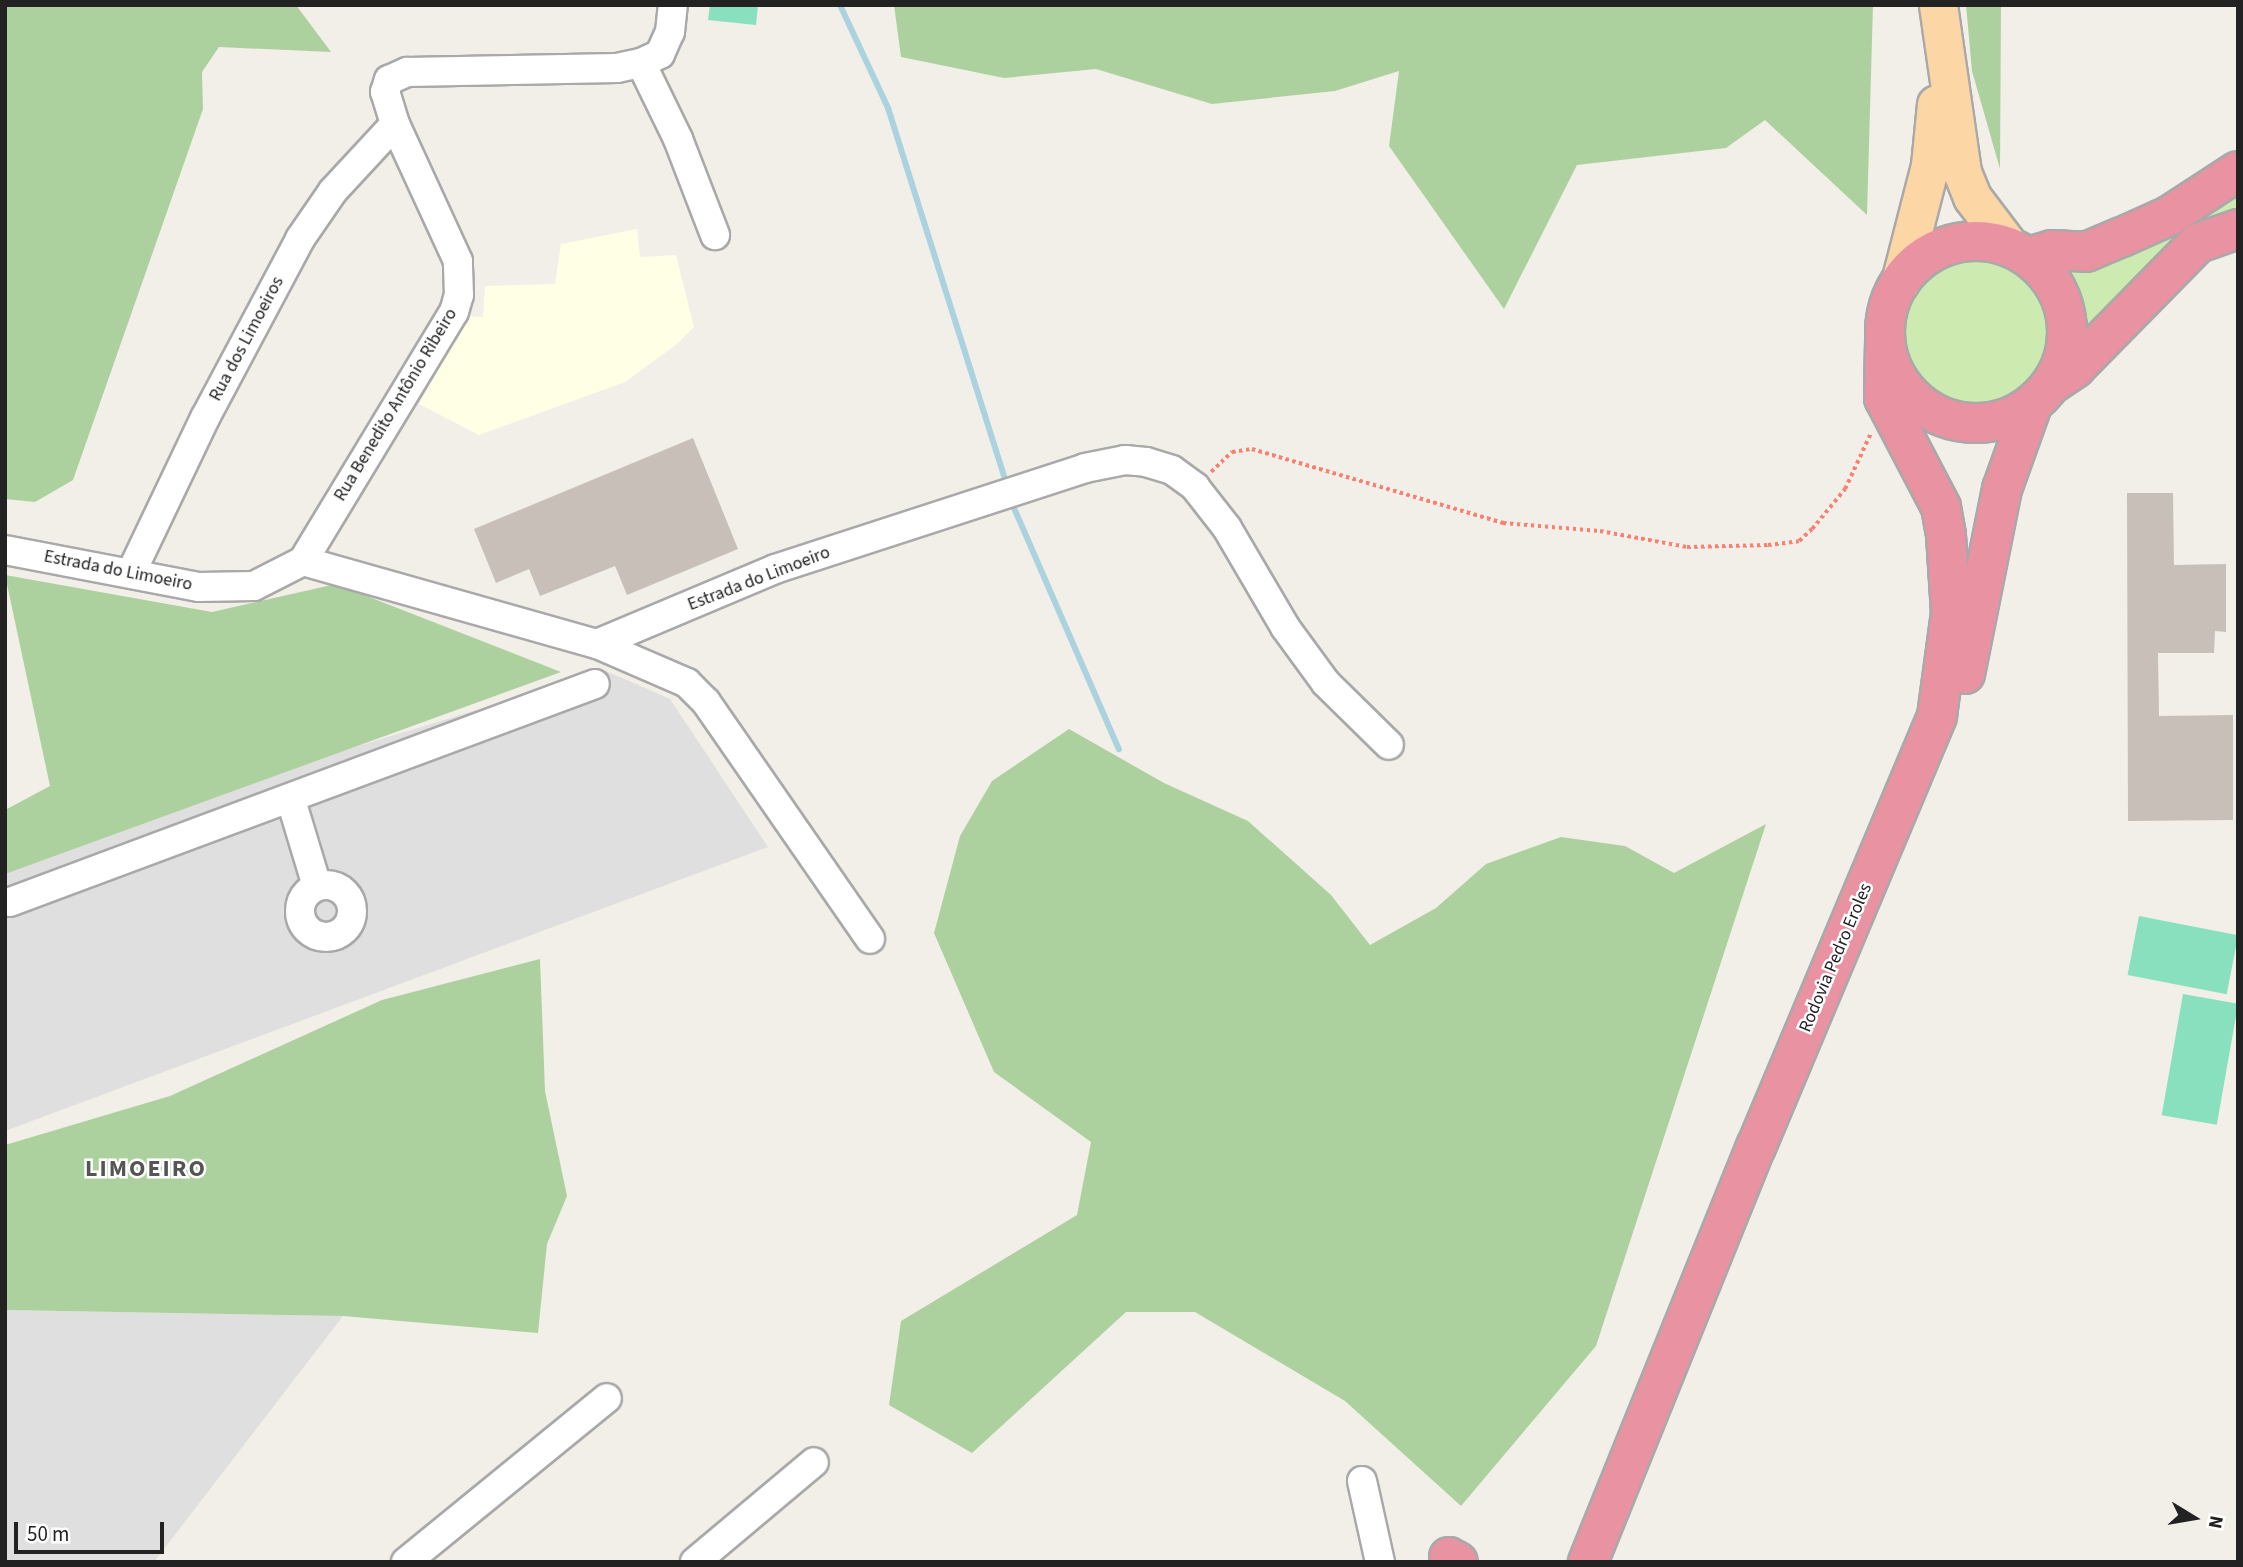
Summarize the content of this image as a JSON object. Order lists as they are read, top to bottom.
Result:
{
  "streets": {
    "highway": ["Rodovia Pedro Eroles"],
    "street": ["Rua dos Limoeiros", "Rua Benedito Antônio Ribeiro", "Estrada do Limoeiro"]
  },
  "crossings": [
    ["Rua dos Limoeiros", "Rua Benedito Antônio Ribeiro"],
    ["Rua dos Limoeiros", "Estrada do Limoeiro"],
    ["Rua Benedito Antônio Ribeiro", "Estrada do Limoeiro"]
  ],
  "districts": ["LIMOEIRO"],
  "scale_bar": "50 m",
  "north": "right"
}
